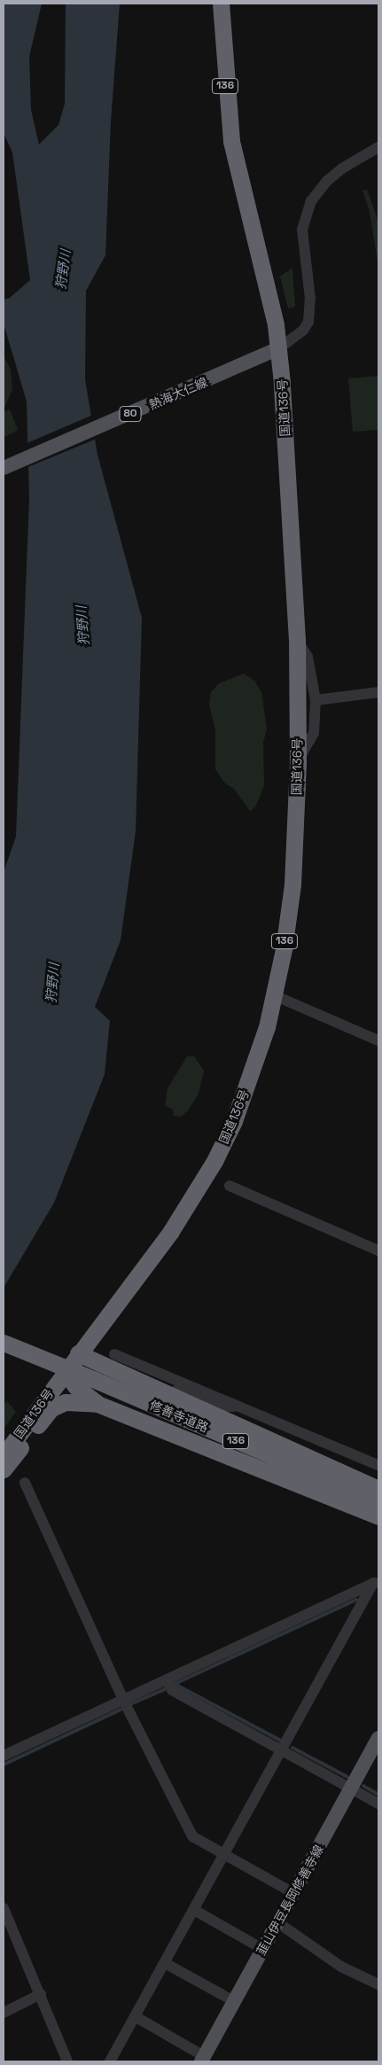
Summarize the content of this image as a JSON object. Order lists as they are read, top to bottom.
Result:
{
  "streets": {
    "highway": ["136", "国道136号", "修善寺道路"],
    "main road": ["熱海大仁線", "80", "韮山伊豆長岡修善寺線"]
  },
  "crossings": [
    ["熱海大仁線", "国道136号"]
  ],
  "water": ["狩野川"]
}
